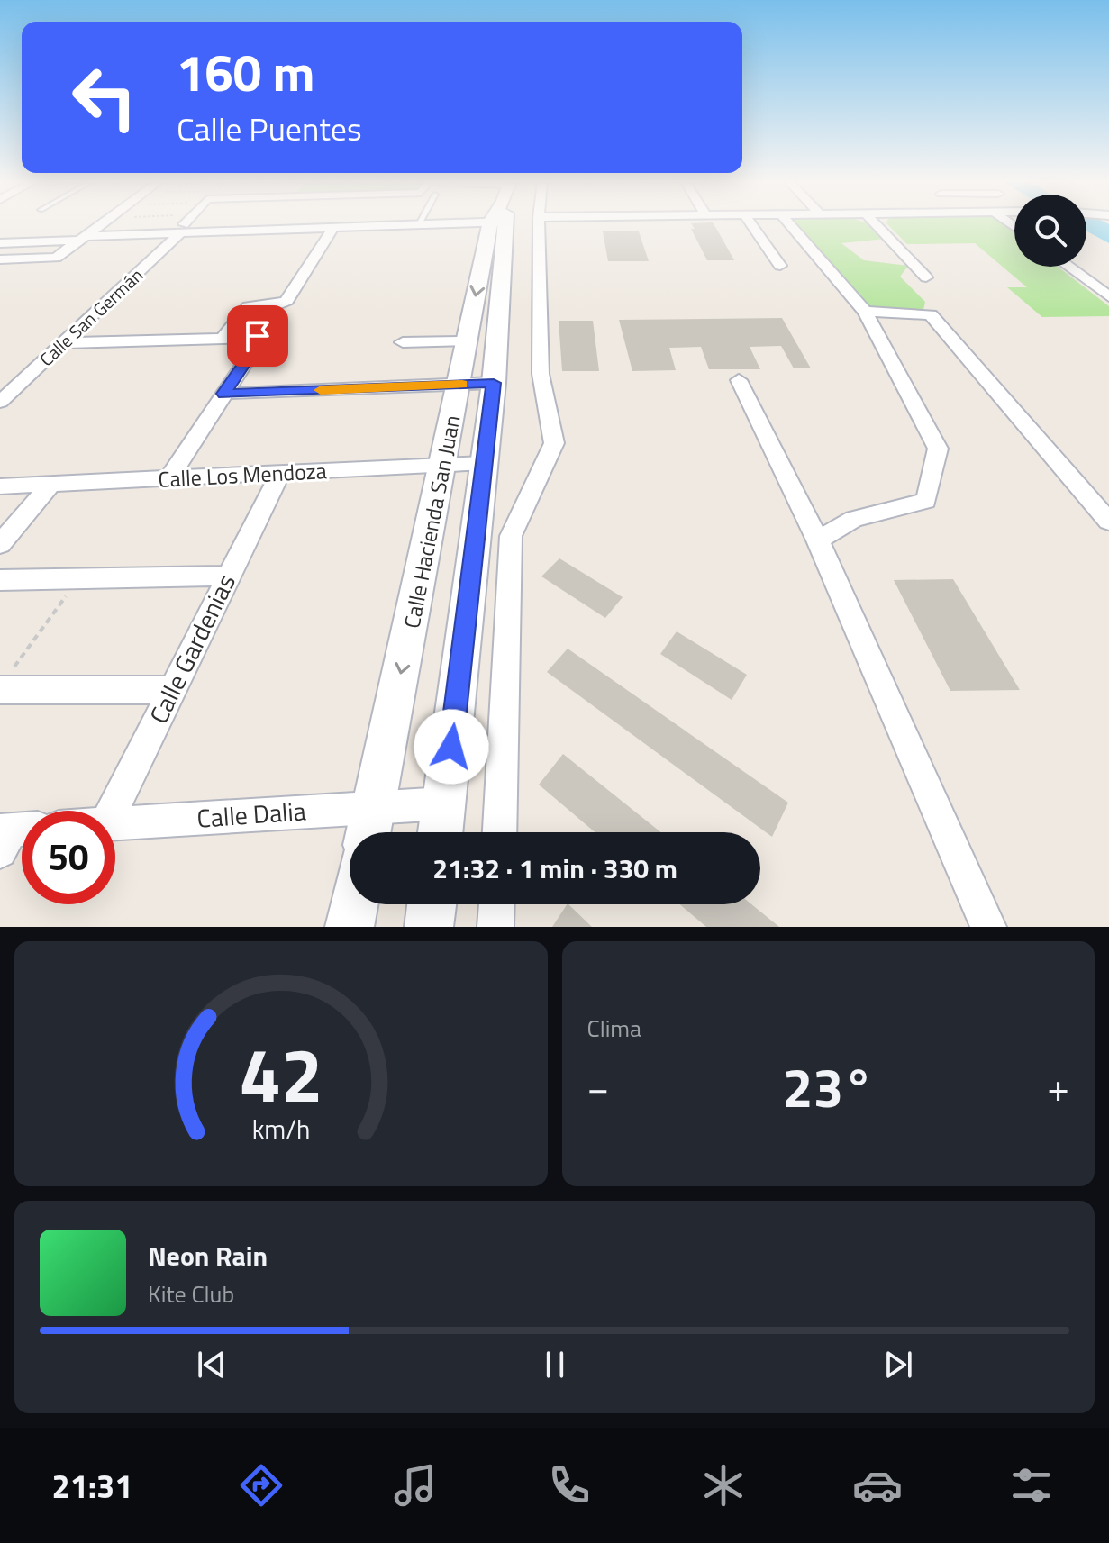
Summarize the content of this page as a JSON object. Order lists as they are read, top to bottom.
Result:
{
  "streets": {
    "main road": ["Calle Hacienda San Juan"],
    "street": [
      "Calle San Germán",
      "Calle Los Mendoza",
      "Calle Gardenias",
      "Calle Dalia"
    ]
  },
  "crossings": [
    ["Calle Los Mendoza", "Calle Hacienda San Juan"],
    ["Calle Los Mendoza", "Calle Gardenias"],
    ["Calle Hacienda San Juan", "Calle Dalia"]
  ],
  "page": {
    "turn": ["160 m", "Calle Puentes"],
    "limit": "50",
    "trip": "21:32 · 1 min · 330 m",
    "tile": "Clima",
    "heat": ["−", "23°", "+"],
    "song": ["Neon Rain", "Kite Club"],
    "tabs": "21:31",
    "gauge": ["42", "km/h"]
  }
}
